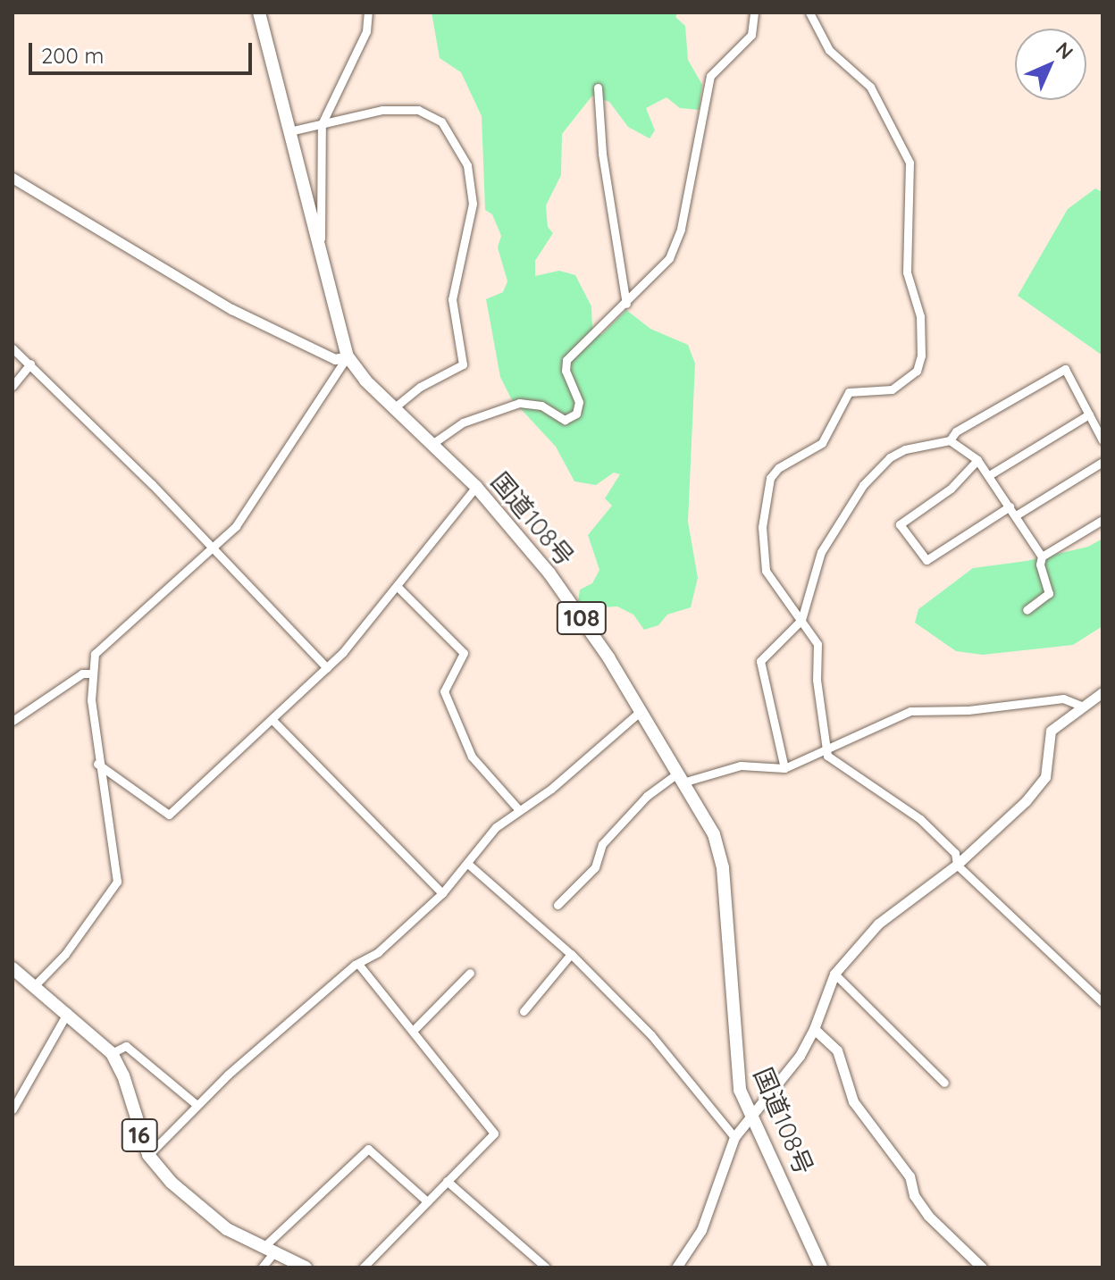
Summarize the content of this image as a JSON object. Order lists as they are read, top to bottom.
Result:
{
  "streets": {
    "main road": ["国道108号", "108", "16"]
  },
  "scale_bar": "200 m",
  "north": "top right"
}
